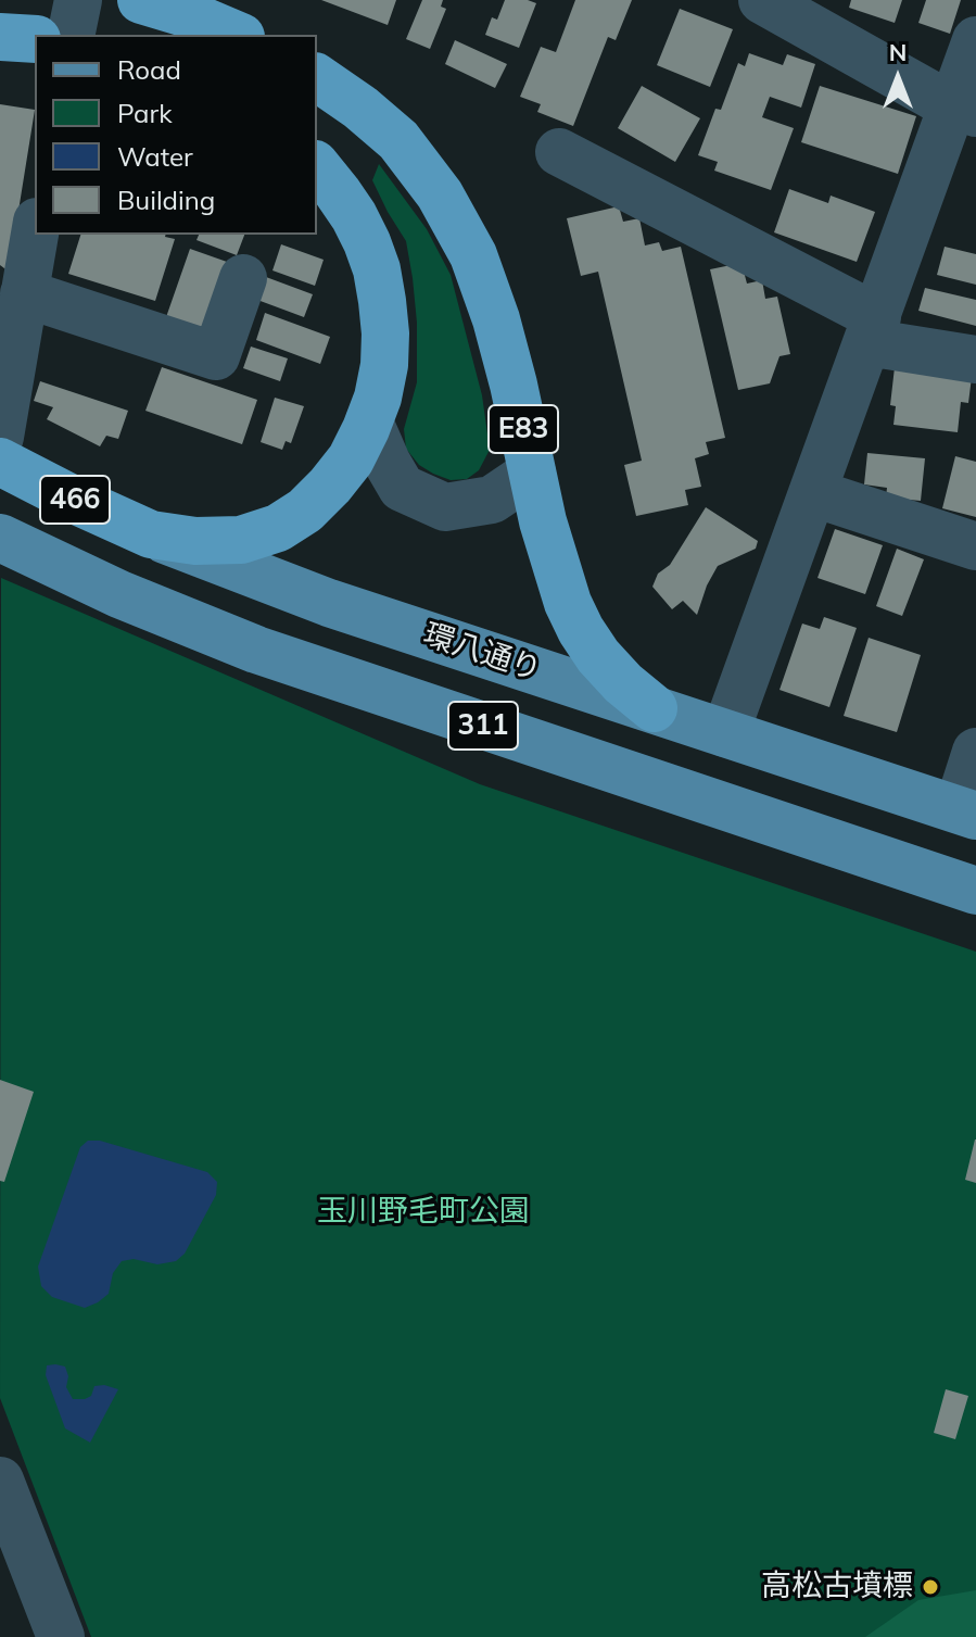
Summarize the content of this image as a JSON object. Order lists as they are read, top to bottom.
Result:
{
  "streets": {
    "highway": ["E83", "466", "環八通り"],
    "main road": ["311"]
  },
  "crossings": [
    ["E83", "環八通り"]
  ],
  "parks": ["玉川野毛町公園"],
  "places": ["高松古墳標"],
  "legend": [
    "Road",
    "Park",
    "Water",
    "Building"
  ],
  "north": "top"
}
